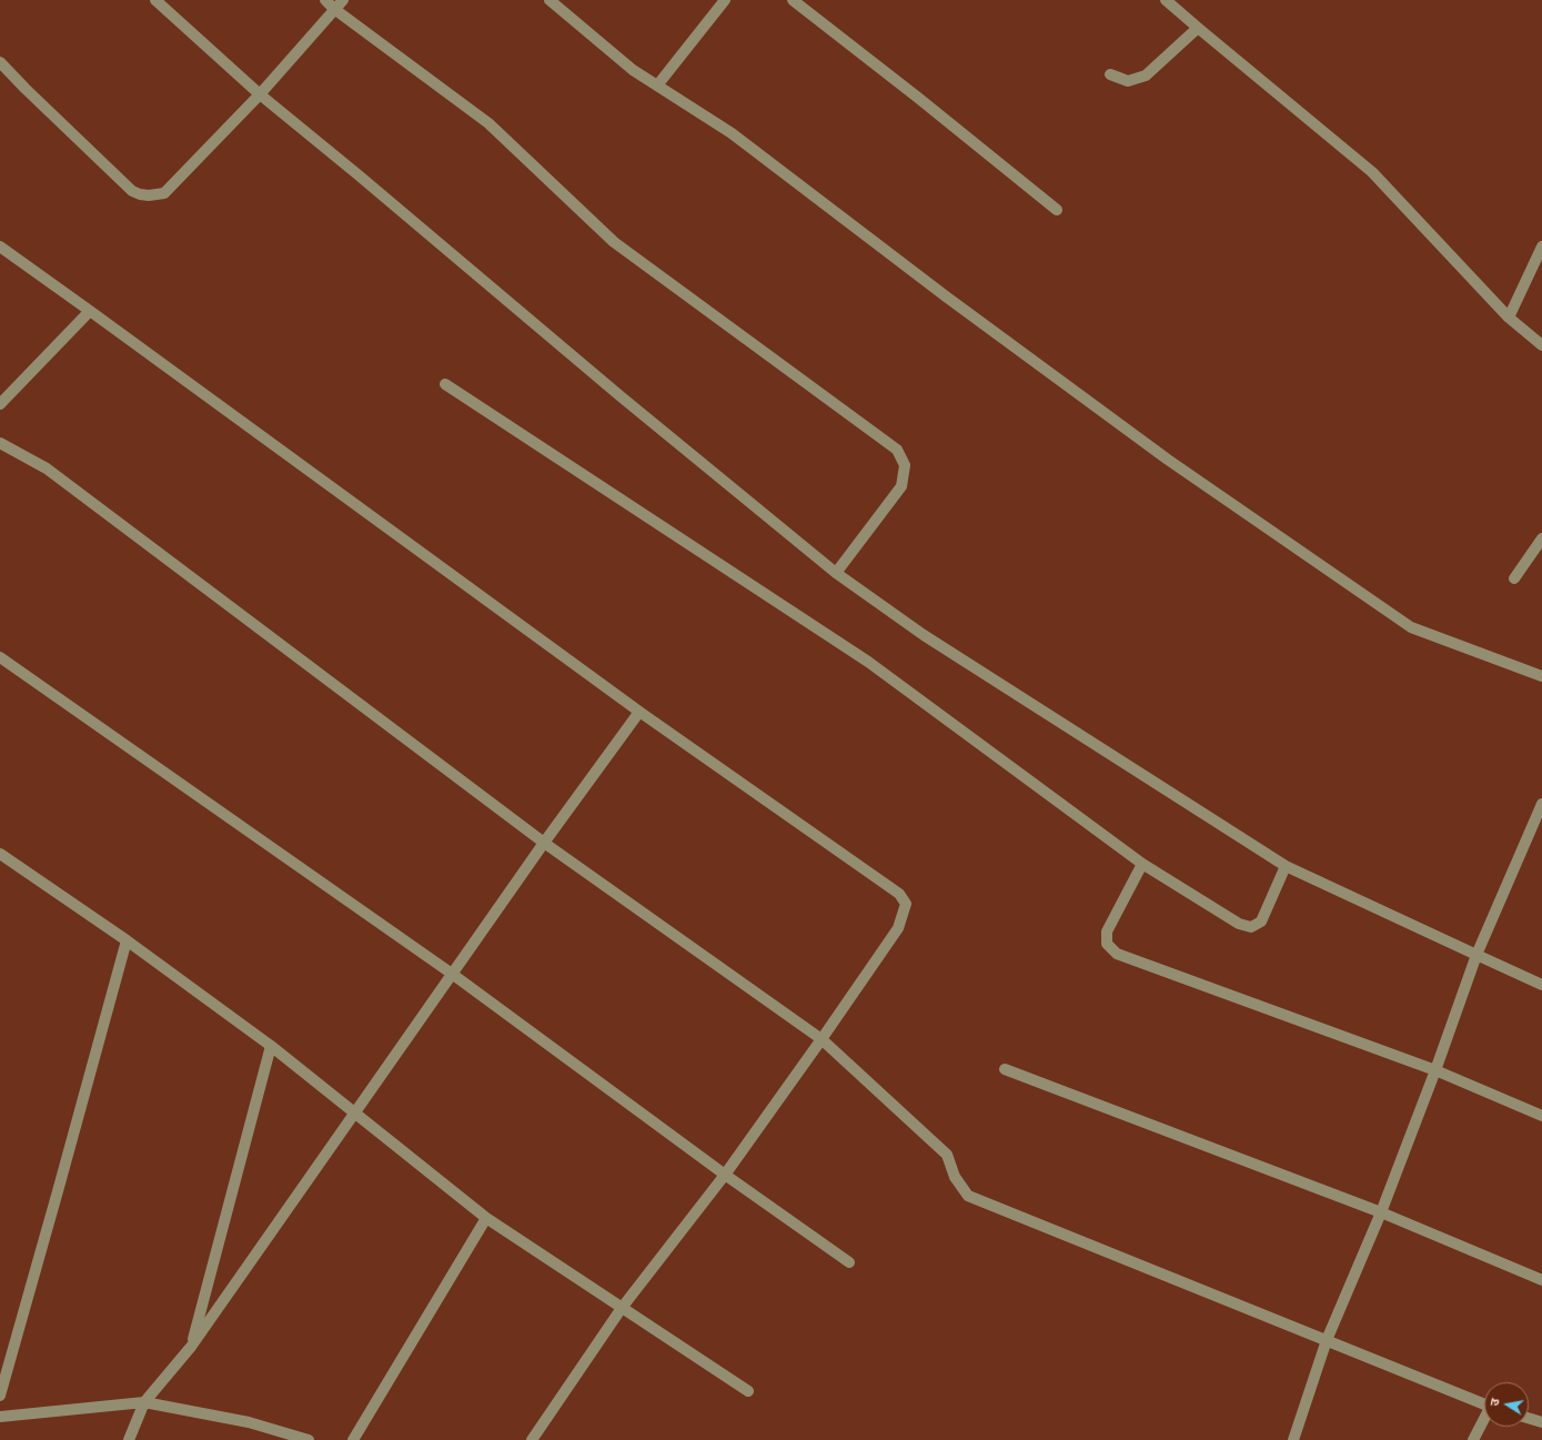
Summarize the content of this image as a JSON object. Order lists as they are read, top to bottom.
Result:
{
  "north": "left"
}
